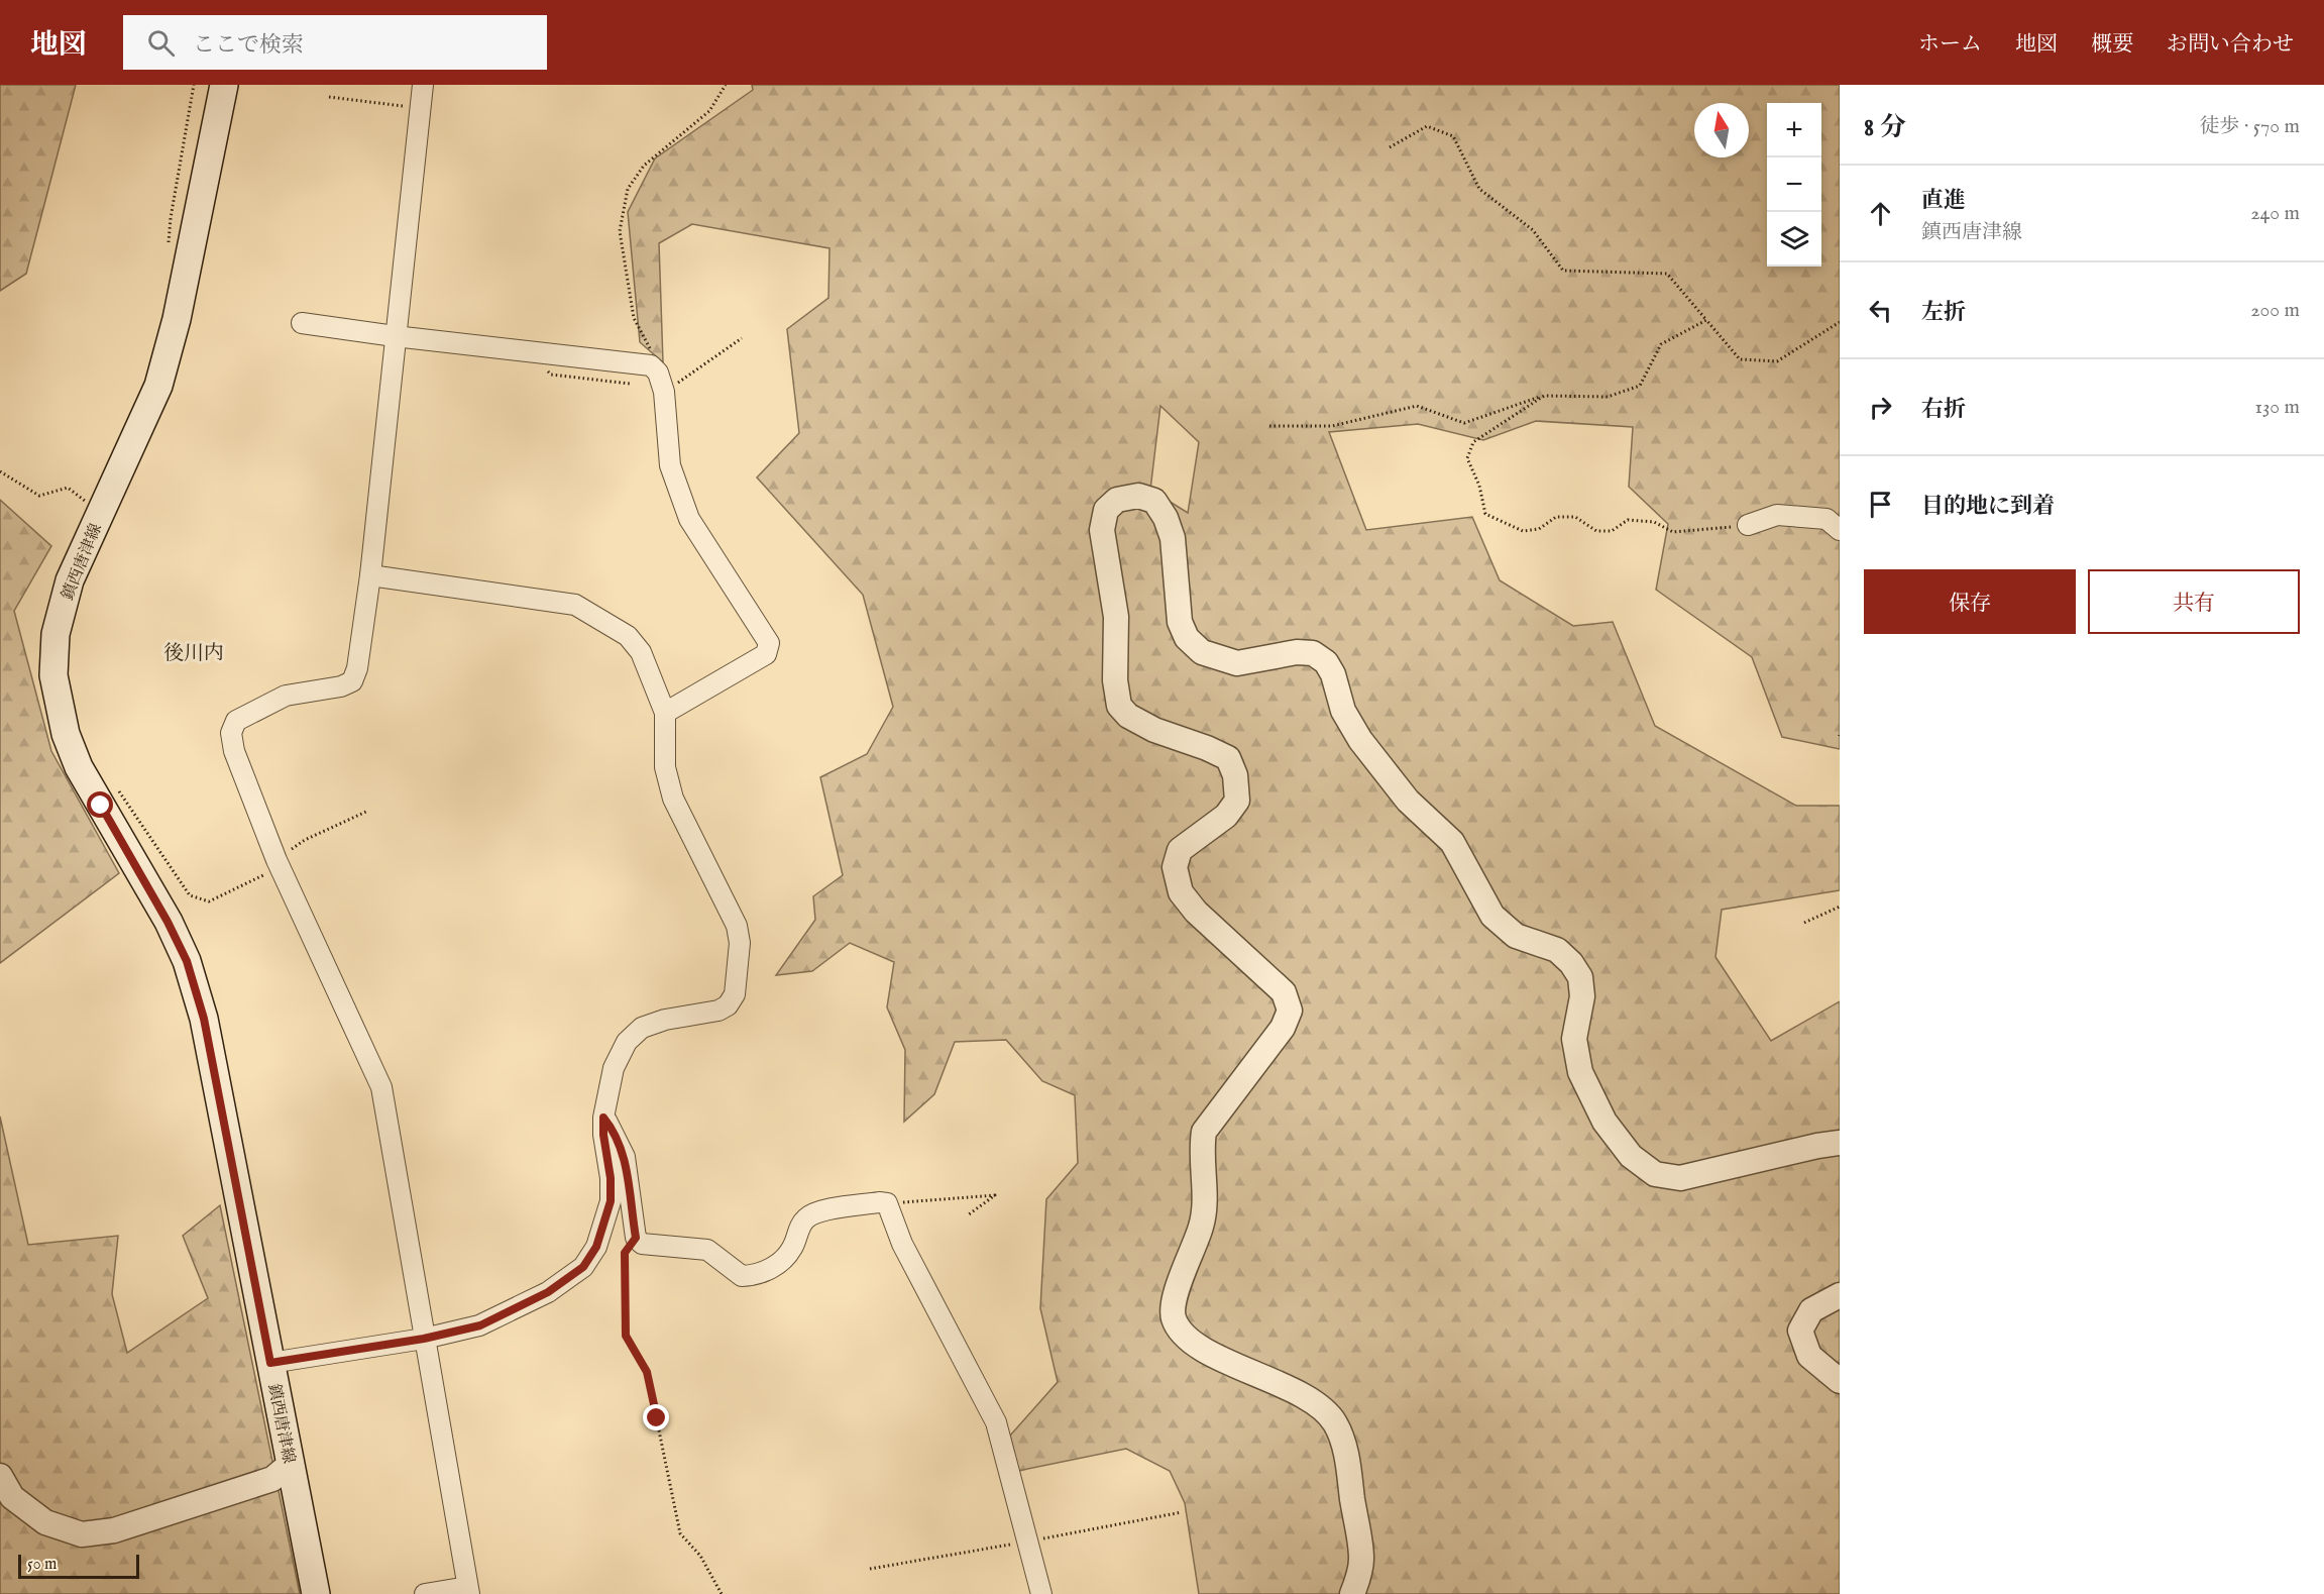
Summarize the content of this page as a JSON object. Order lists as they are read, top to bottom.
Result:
{
  "streets": {
    "main road": ["鎮西唐津線"]
  },
  "districts": ["後川内"],
  "scale_bar": "50 m",
  "north": "top",
  "page": {
    "header": "地図",
    "search": "ここで検索",
    "nav": [
      "ホーム",
      "地図",
      "概要",
      "お問い合わせ"
    ],
    "heading": ["8 分", "徒歩 · 570 m"],
    "map_buttons": ["+", "−"],
    "list": [
      ["直進", "鎮西唐津線", "240 m"],
      ["左折", "200 m"],
      ["右折", "130 m"],
      "目的地に到着"
    ],
    "buttons": ["保存", "共有"],
    "scale": "50 m"
  }
}
